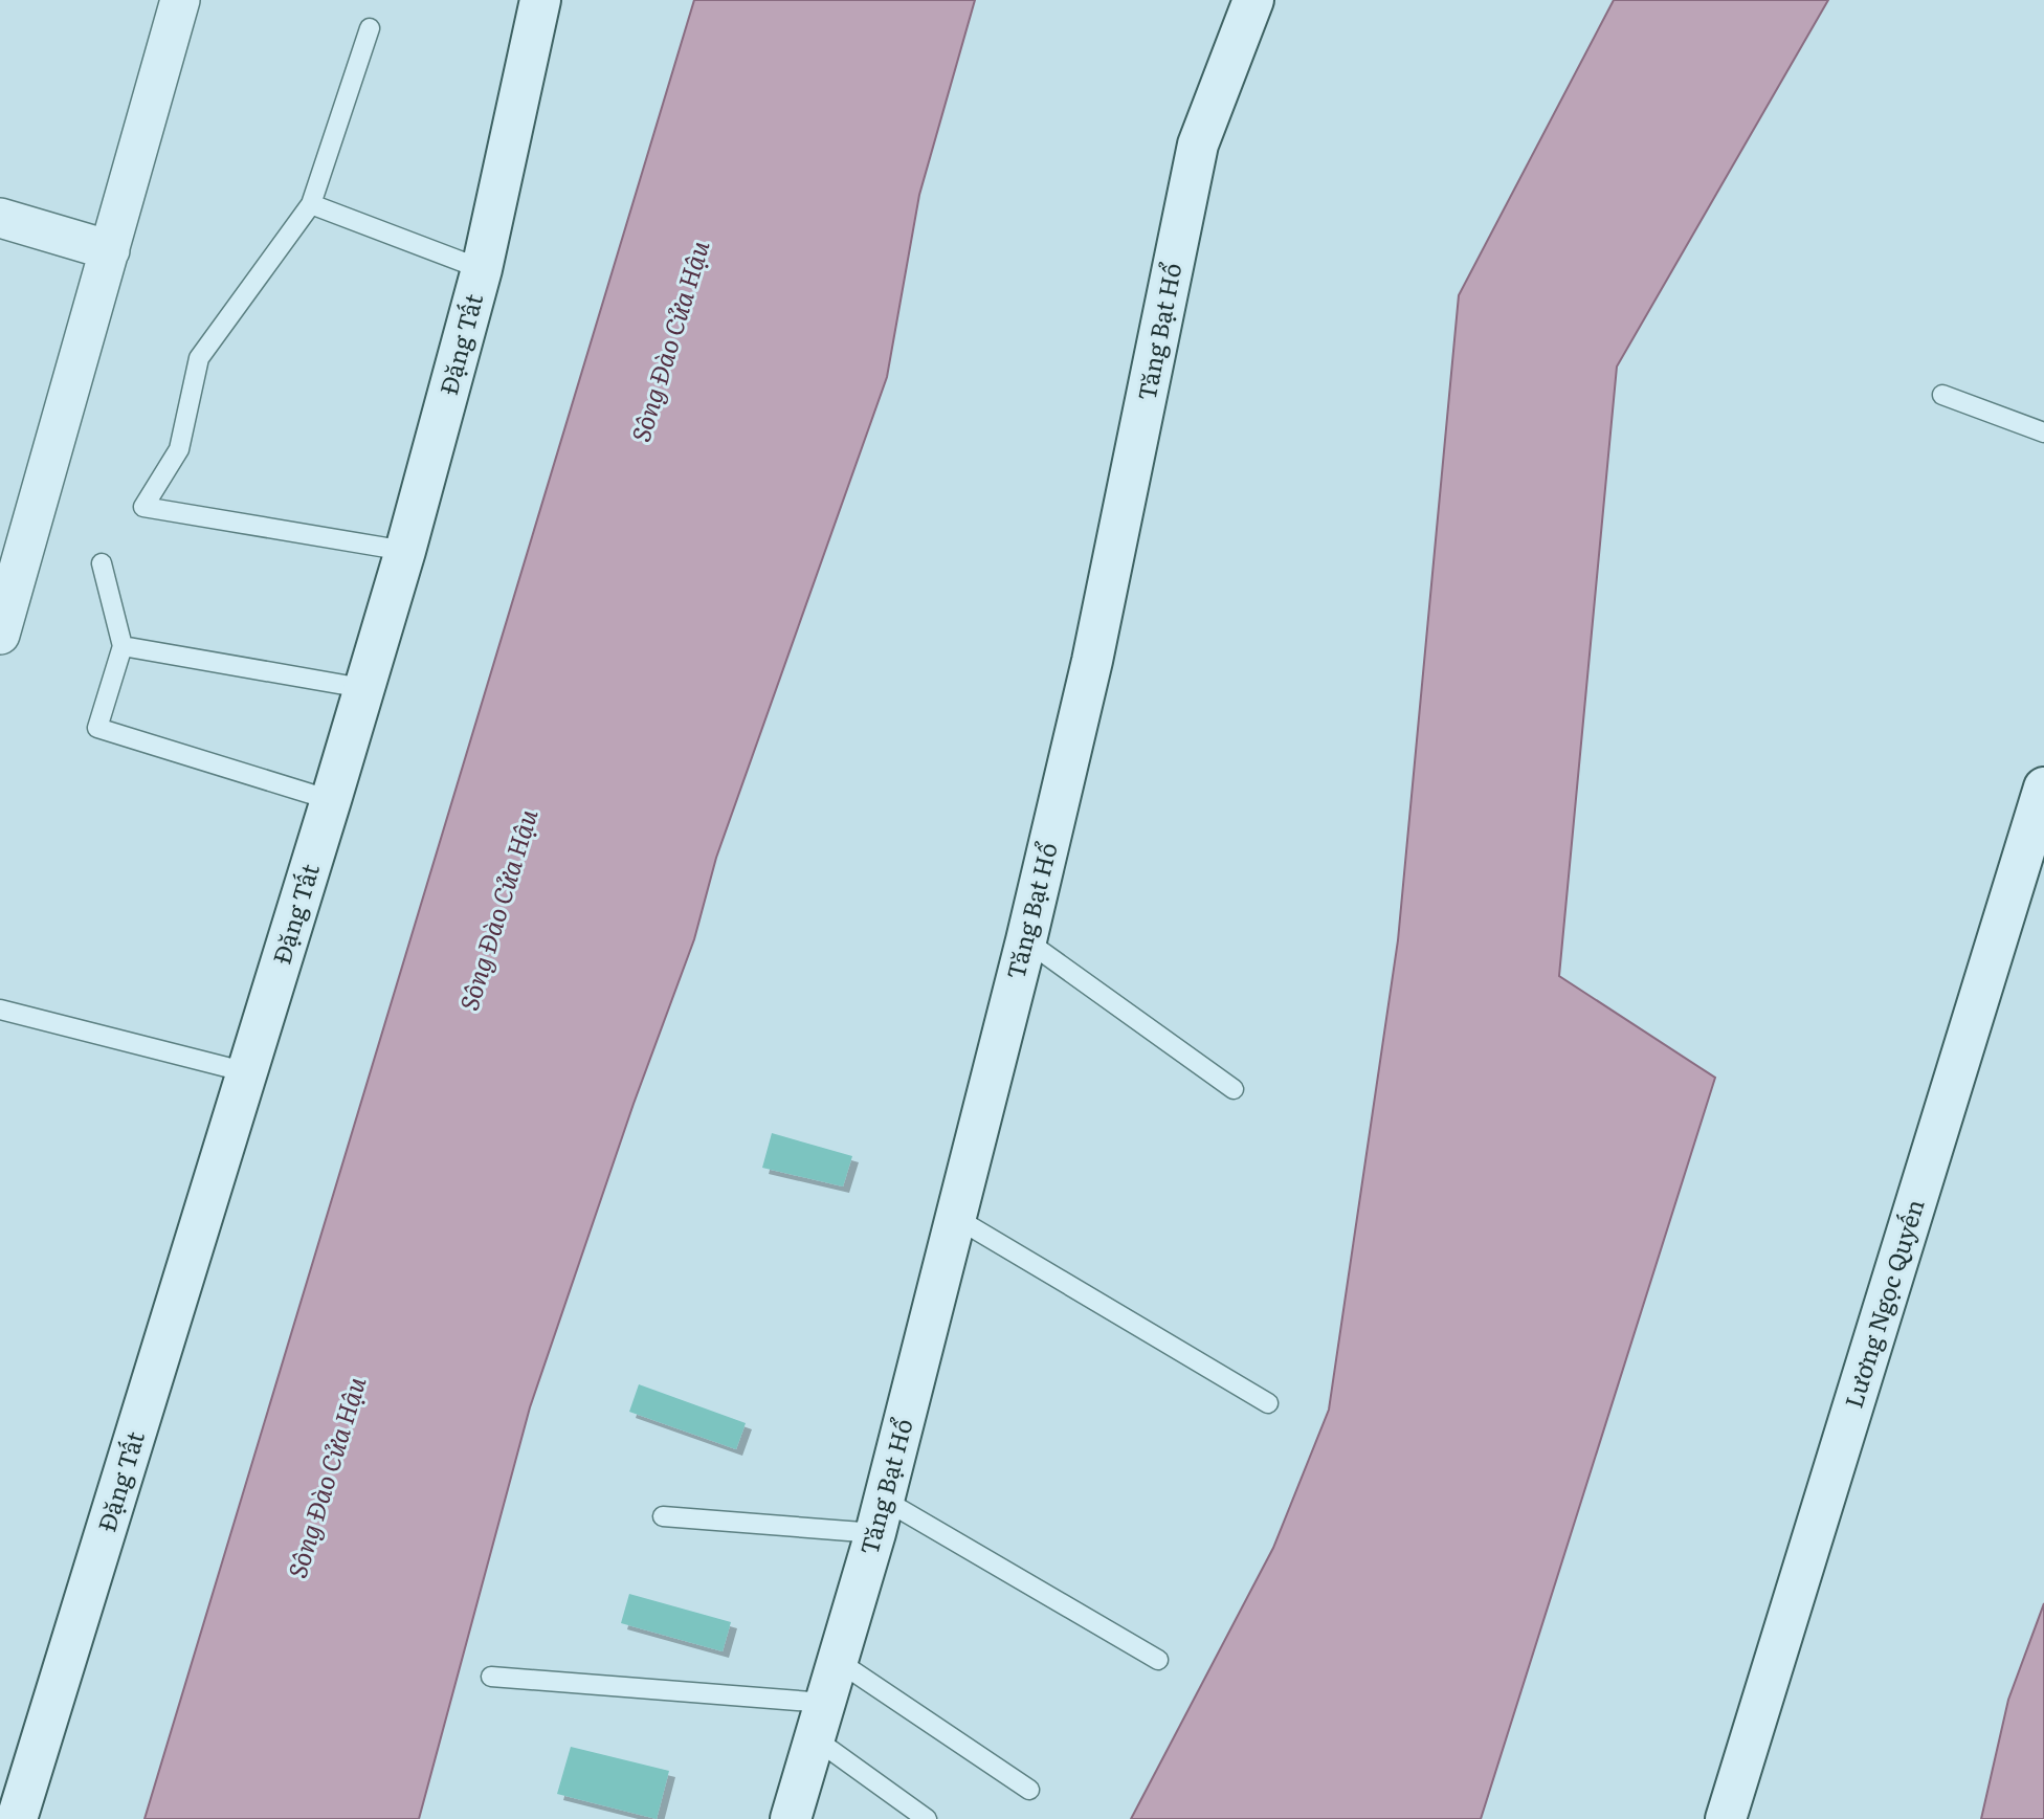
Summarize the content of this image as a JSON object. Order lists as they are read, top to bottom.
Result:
{
  "streets": {
    "street": ["Tăng Bạt Hổ", "Đặng Tất", "Lương Ngọc Quyến"]
  },
  "water": ["Sông Đào Cửa Hậu"]
}
